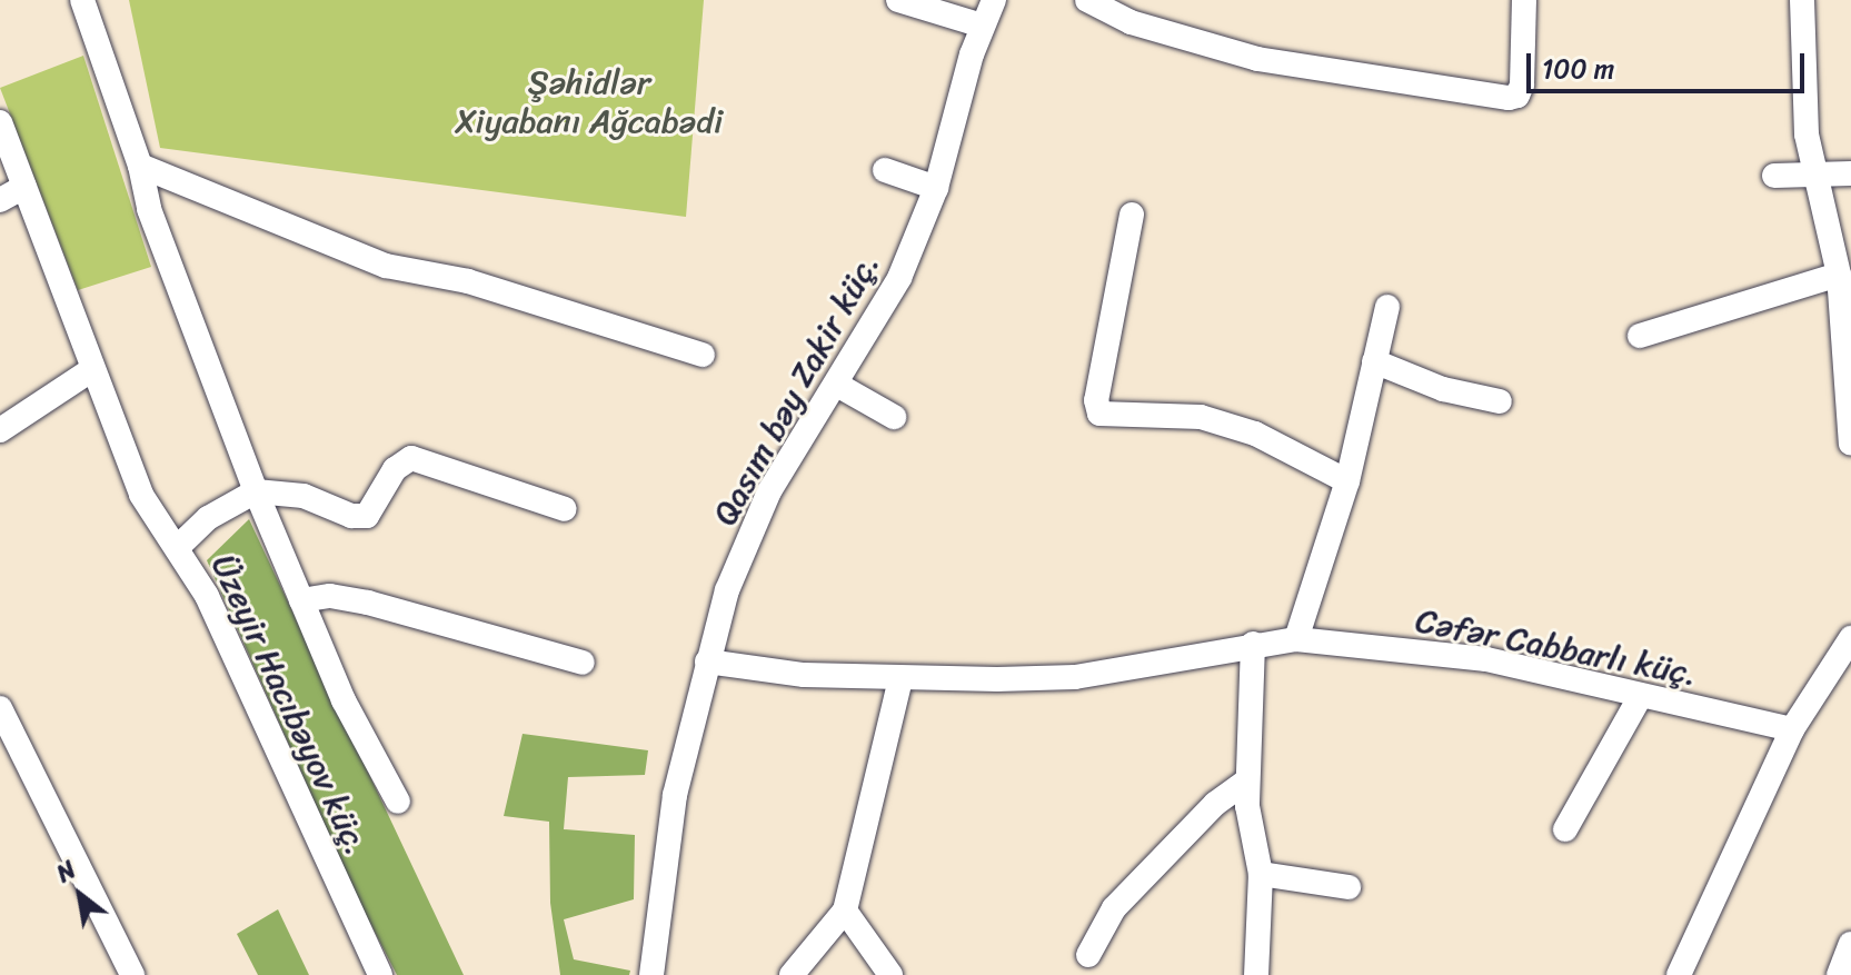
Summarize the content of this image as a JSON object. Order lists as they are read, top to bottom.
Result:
{
  "streets": {
    "street": ["Qasım bəy Zakir küç.", "Cəfər Cabbarlı küç.", "Üzeyir Hacıbəyov küç."]
  },
  "crossings": [
    ["Qasım bəy Zakir küç.", "Cəfər Cabbarlı küç."]
  ],
  "parks": ["Şəhidlər Xiyabanı Ağcabədi"],
  "scale_bar": "100 m",
  "north": "top left"
}
